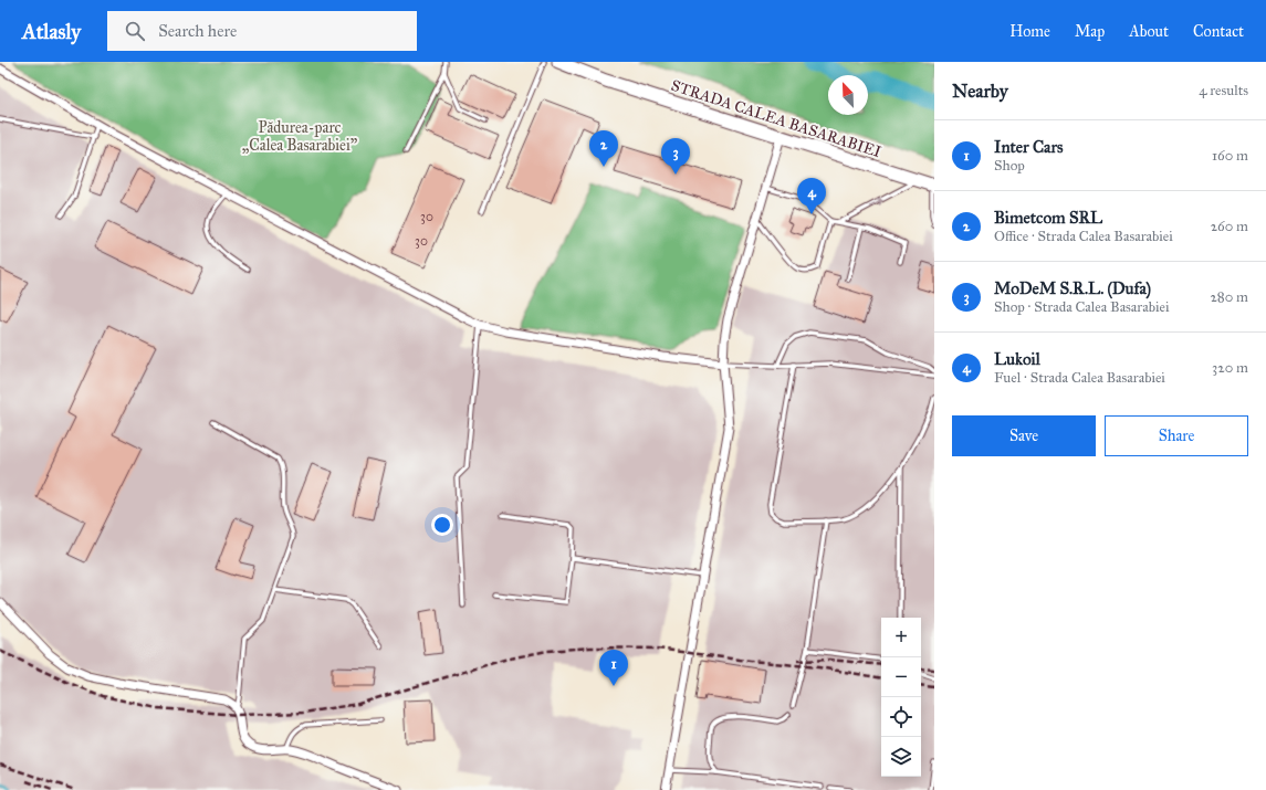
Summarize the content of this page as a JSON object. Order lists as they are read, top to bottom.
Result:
{
  "streets": {
    "main road": ["STRADA CALEA BASARABIEI"]
  },
  "parks": ["Pădurea-parc „Calea Basarabiei”"],
  "house_numbers": ["30", "30"],
  "north": "top left",
  "page": {
    "header": "Atlasly",
    "search": "Search here",
    "nav": [
      "Home",
      "Map",
      "About",
      "Contact"
    ],
    "heading": ["Nearby", "4 results"],
    "list": [
      {
        "mark": "1",
        "name": "Inter Cars",
        "note": "Shop",
        "value": "160 m"
      },
      {
        "mark": "2",
        "name": "Bimetcom SRL",
        "note": "Office · Strada Calea Basarabiei",
        "value": "260 m"
      },
      {
        "mark": "3",
        "name": "MoDeM S.R.L. (Dufa)",
        "note": "Shop · Strada Calea Basarabiei",
        "value": "280 m"
      },
      {
        "mark": "4",
        "name": "Lukoil",
        "note": "Fuel · Strada Calea Basarabiei",
        "value": "320 m"
      }
    ],
    "pins": [
      "2",
      "3",
      "4",
      "1"
    ],
    "buttons": ["Save", "Share"],
    "map_buttons": ["+", "−"]
  }
}
